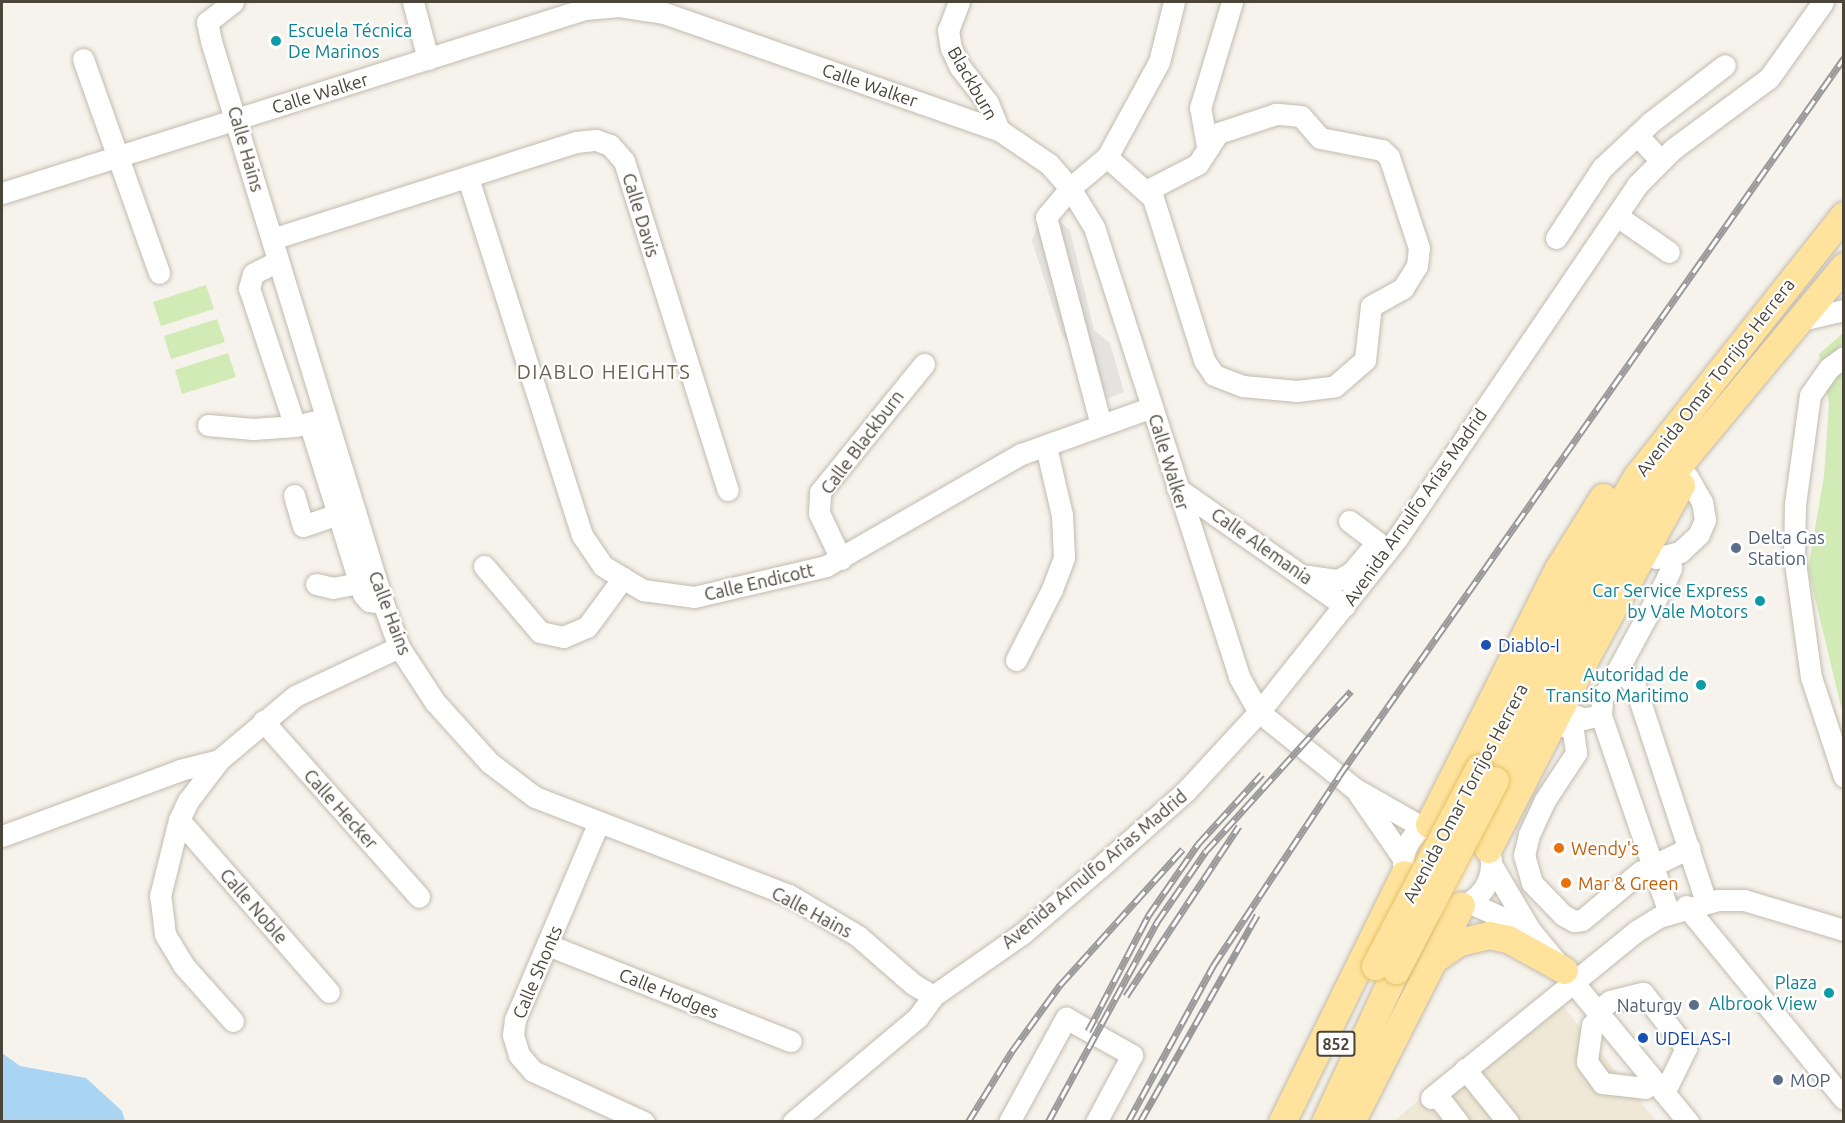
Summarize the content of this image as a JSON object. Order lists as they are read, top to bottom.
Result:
{
  "streets": {
    "main road": ["Avenida Omar Torrijos Herrera", "852"],
    "street": [
      "Blackburn",
      "Calle Walker",
      "Calle Hains",
      "Calle Davis",
      "Calle Blackburn",
      "Avenida Arnulfo Arias Madrid",
      "Calle Alemania",
      "Calle Endicott",
      "Calle Hecker",
      "Calle Noble",
      "Calle Shonts",
      "Calle Hodges"
    ]
  },
  "crossings": [
    ["Blackburn", "Calle Walker"],
    ["Calle Walker", "Calle Hains"],
    ["Calle Walker", "Avenida Arnulfo Arias Madrid"],
    ["Calle Walker", "Calle Alemania"],
    ["Calle Walker", "Calle Endicott"],
    ["Calle Hains", "Calle Davis"],
    ["Calle Hains", "Avenida Arnulfo Arias Madrid"],
    ["Calle Hains", "Calle Shonts"],
    ["Calle Davis", "Calle Endicott"],
    ["Calle Blackburn", "Calle Endicott"],
    ["Avenida Arnulfo Arias Madrid", "Calle Alemania"],
    ["Calle Shonts", "Calle Hodges"]
  ],
  "districts": ["DIABLO HEIGHTS"],
  "places": [
    "Escuela Técnica De Marinos",
    "Delta Gas Station",
    "Car Service Express by Vale Motors",
    "Diablo-I",
    "Autoridad de Transito Maritimo",
    "Wendy's",
    "Mar & Green",
    "Plaza Albrook View",
    "Naturgy",
    "UDELAS-I",
    "MOP"
  ]
}
